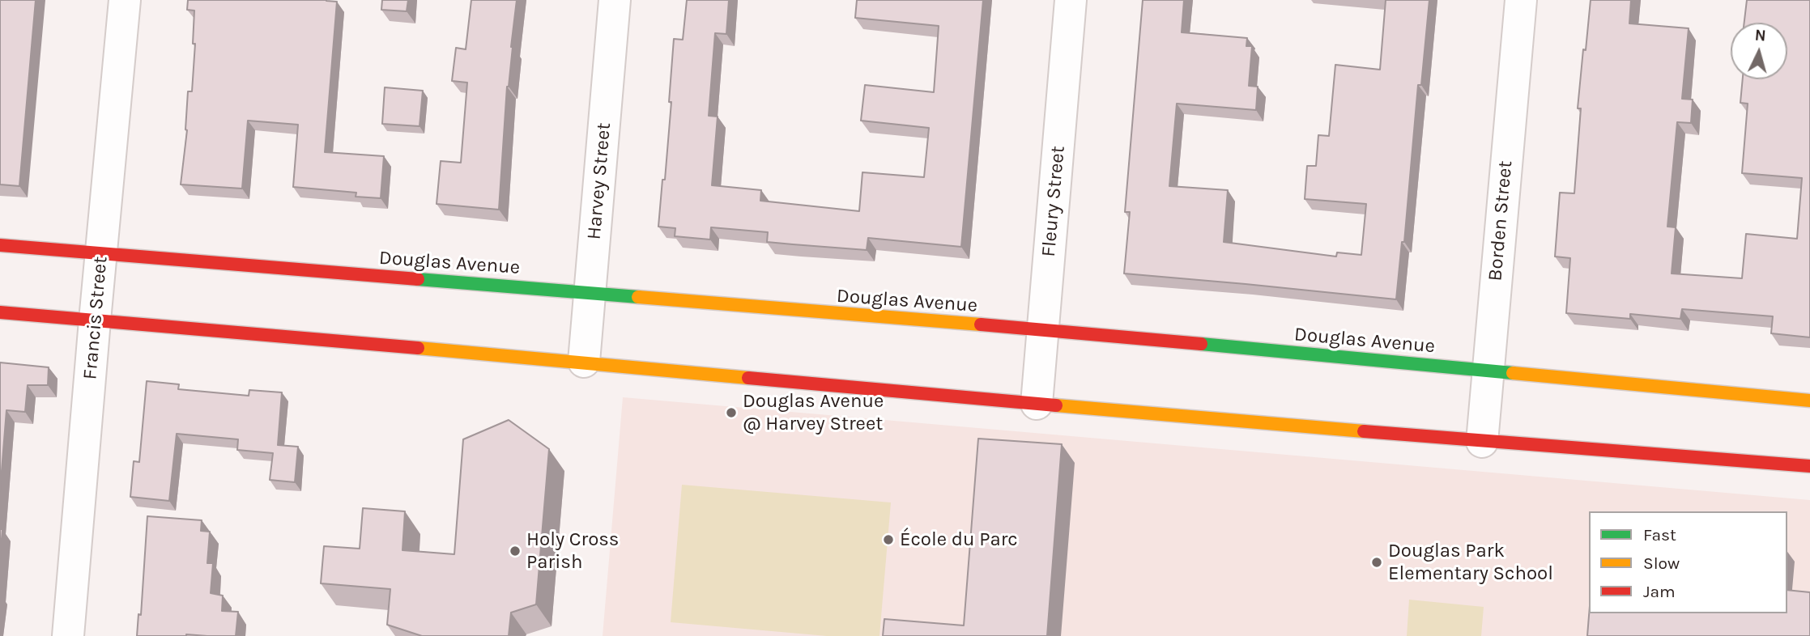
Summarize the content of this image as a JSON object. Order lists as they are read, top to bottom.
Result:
{
  "streets": {
    "street": [
      "Harvey Street",
      "Fleury Street",
      "Borden Street",
      "Douglas Avenue",
      "Francis Street"
    ]
  },
  "crossings": [
    ["Harvey Street", "Douglas Avenue"],
    ["Fleury Street", "Douglas Avenue"],
    ["Borden Street", "Douglas Avenue"],
    ["Douglas Avenue", "Francis Street"]
  ],
  "places": [
    "Douglas Avenue @ Harvey Street",
    "École du Parc",
    "Holy Cross Parish",
    "Douglas Park Elementary School"
  ],
  "legend": ["Fast", "Slow", "Jam"],
  "north": "top"
}
